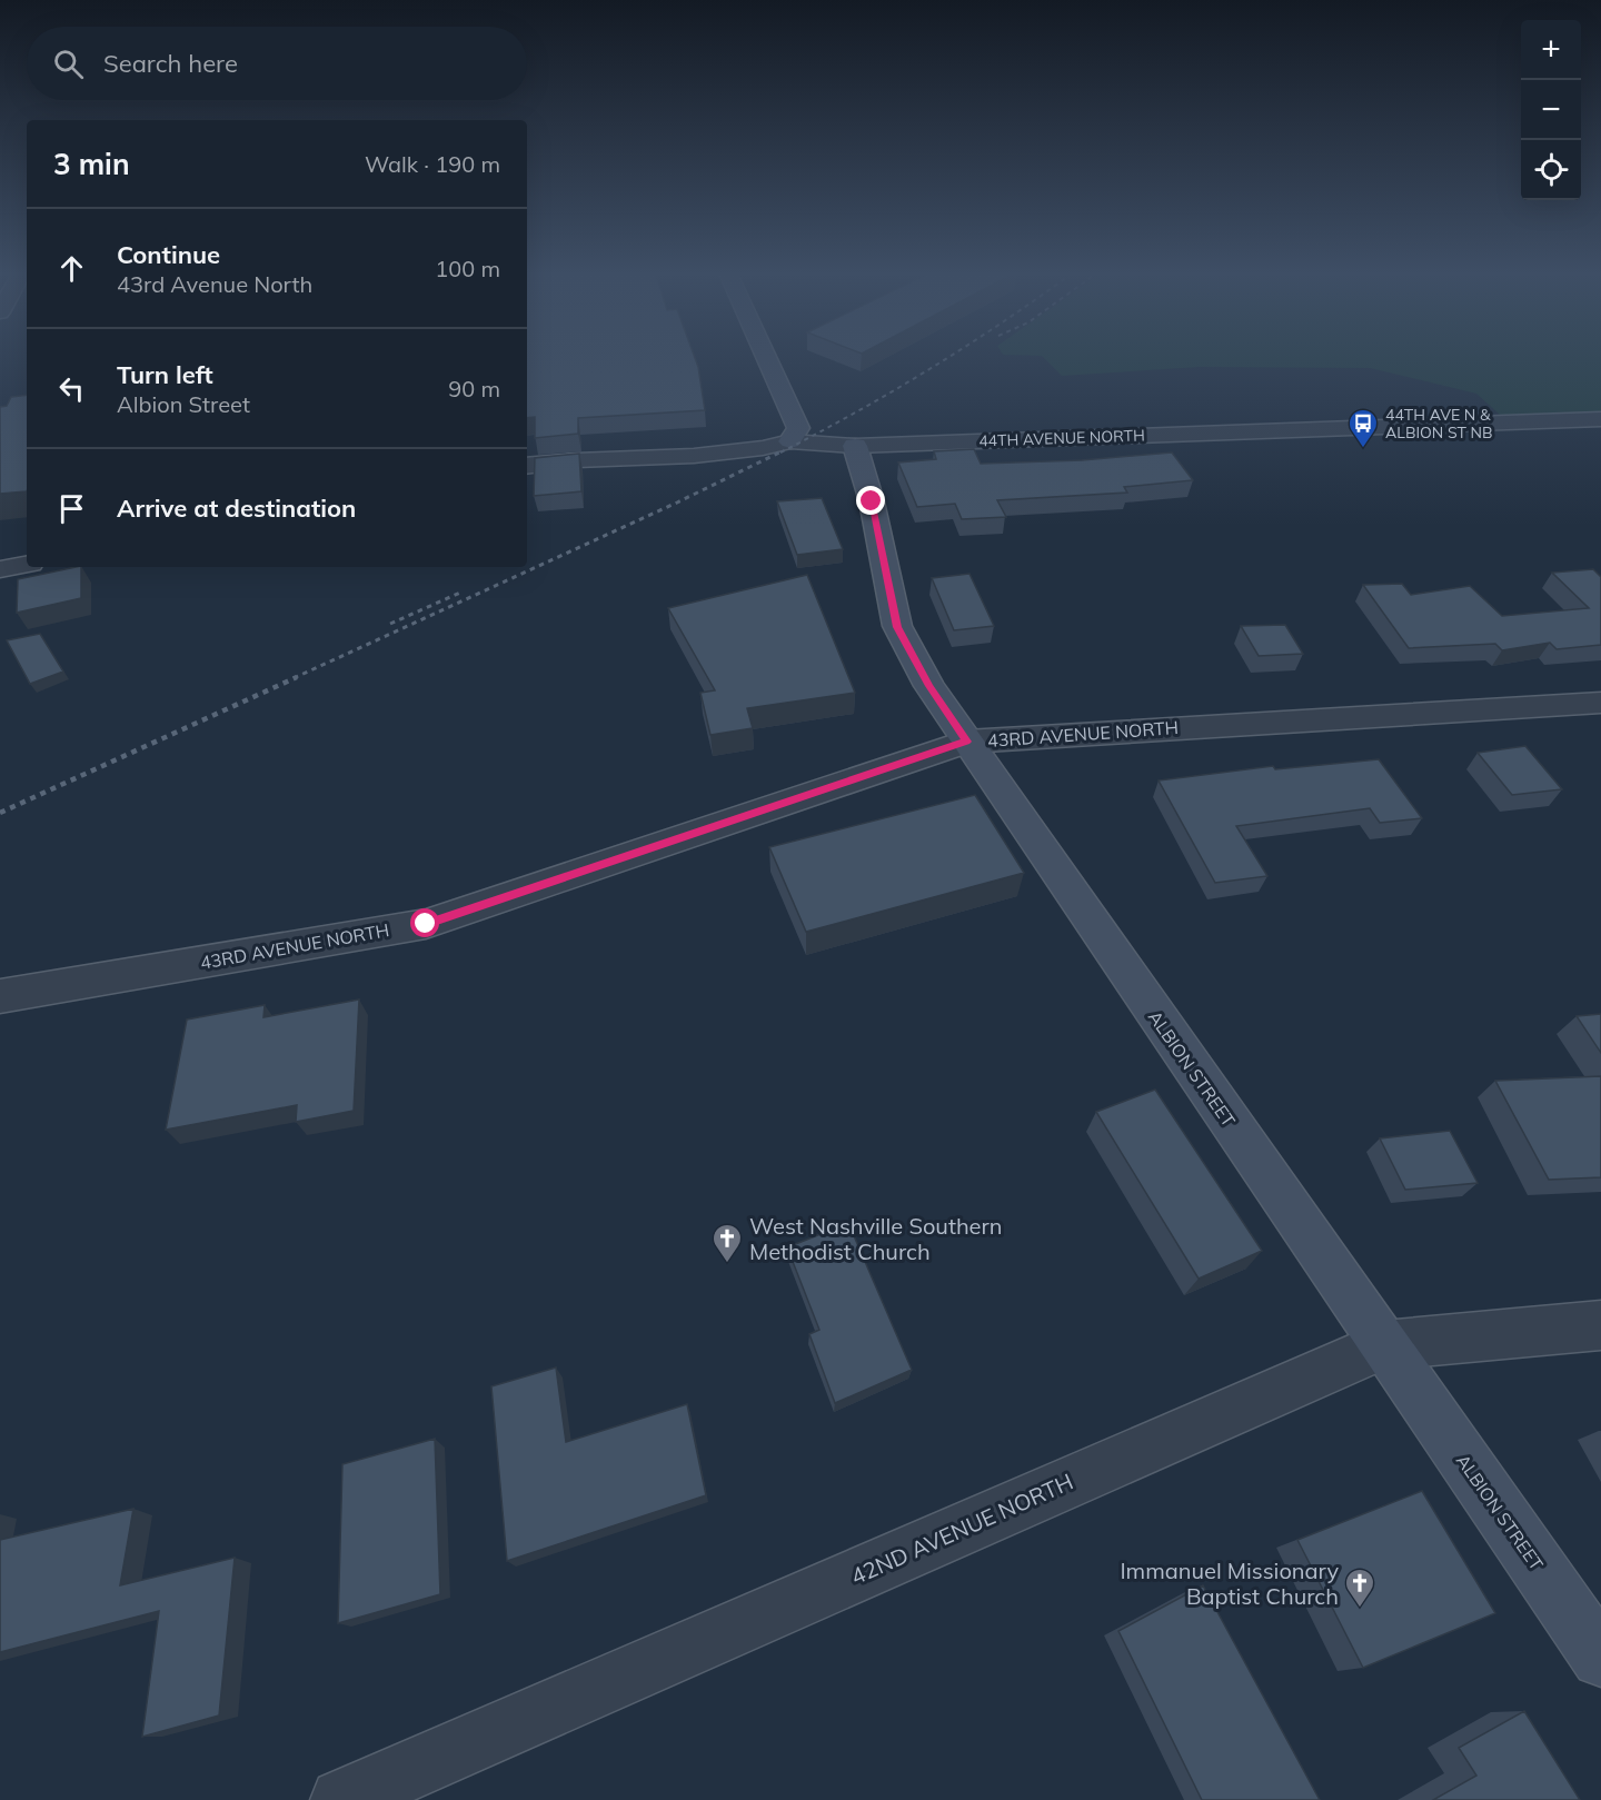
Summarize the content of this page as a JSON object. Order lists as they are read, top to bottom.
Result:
{
  "streets": {
    "street": [
      "44TH AVENUE NORTH",
      "43RD AVENUE NORTH",
      "ALBION STREET",
      "42ND AVENUE NORTH"
    ]
  },
  "crossings": [
    ["44TH AVENUE NORTH", "ALBION STREET"],
    ["43RD AVENUE NORTH", "ALBION STREET"],
    ["ALBION STREET", "42ND AVENUE NORTH"]
  ],
  "places": {
    "bus stop": ["44TH AVE N & ALBION ST NB"],
    "church": ["West Nashville Southern Methodist Church", "Immanuel Missionary Baptist Church"]
  },
  "page": {
    "map_buttons": ["+", "−"],
    "search": "Search here",
    "heading": ["3 min", "Walk · 190 m"],
    "list": [
      ["Continue", "43rd Avenue North", "100 m"],
      ["Turn left", "Albion Street", "90 m"],
      "Arrive at destination"
    ]
  }
}
